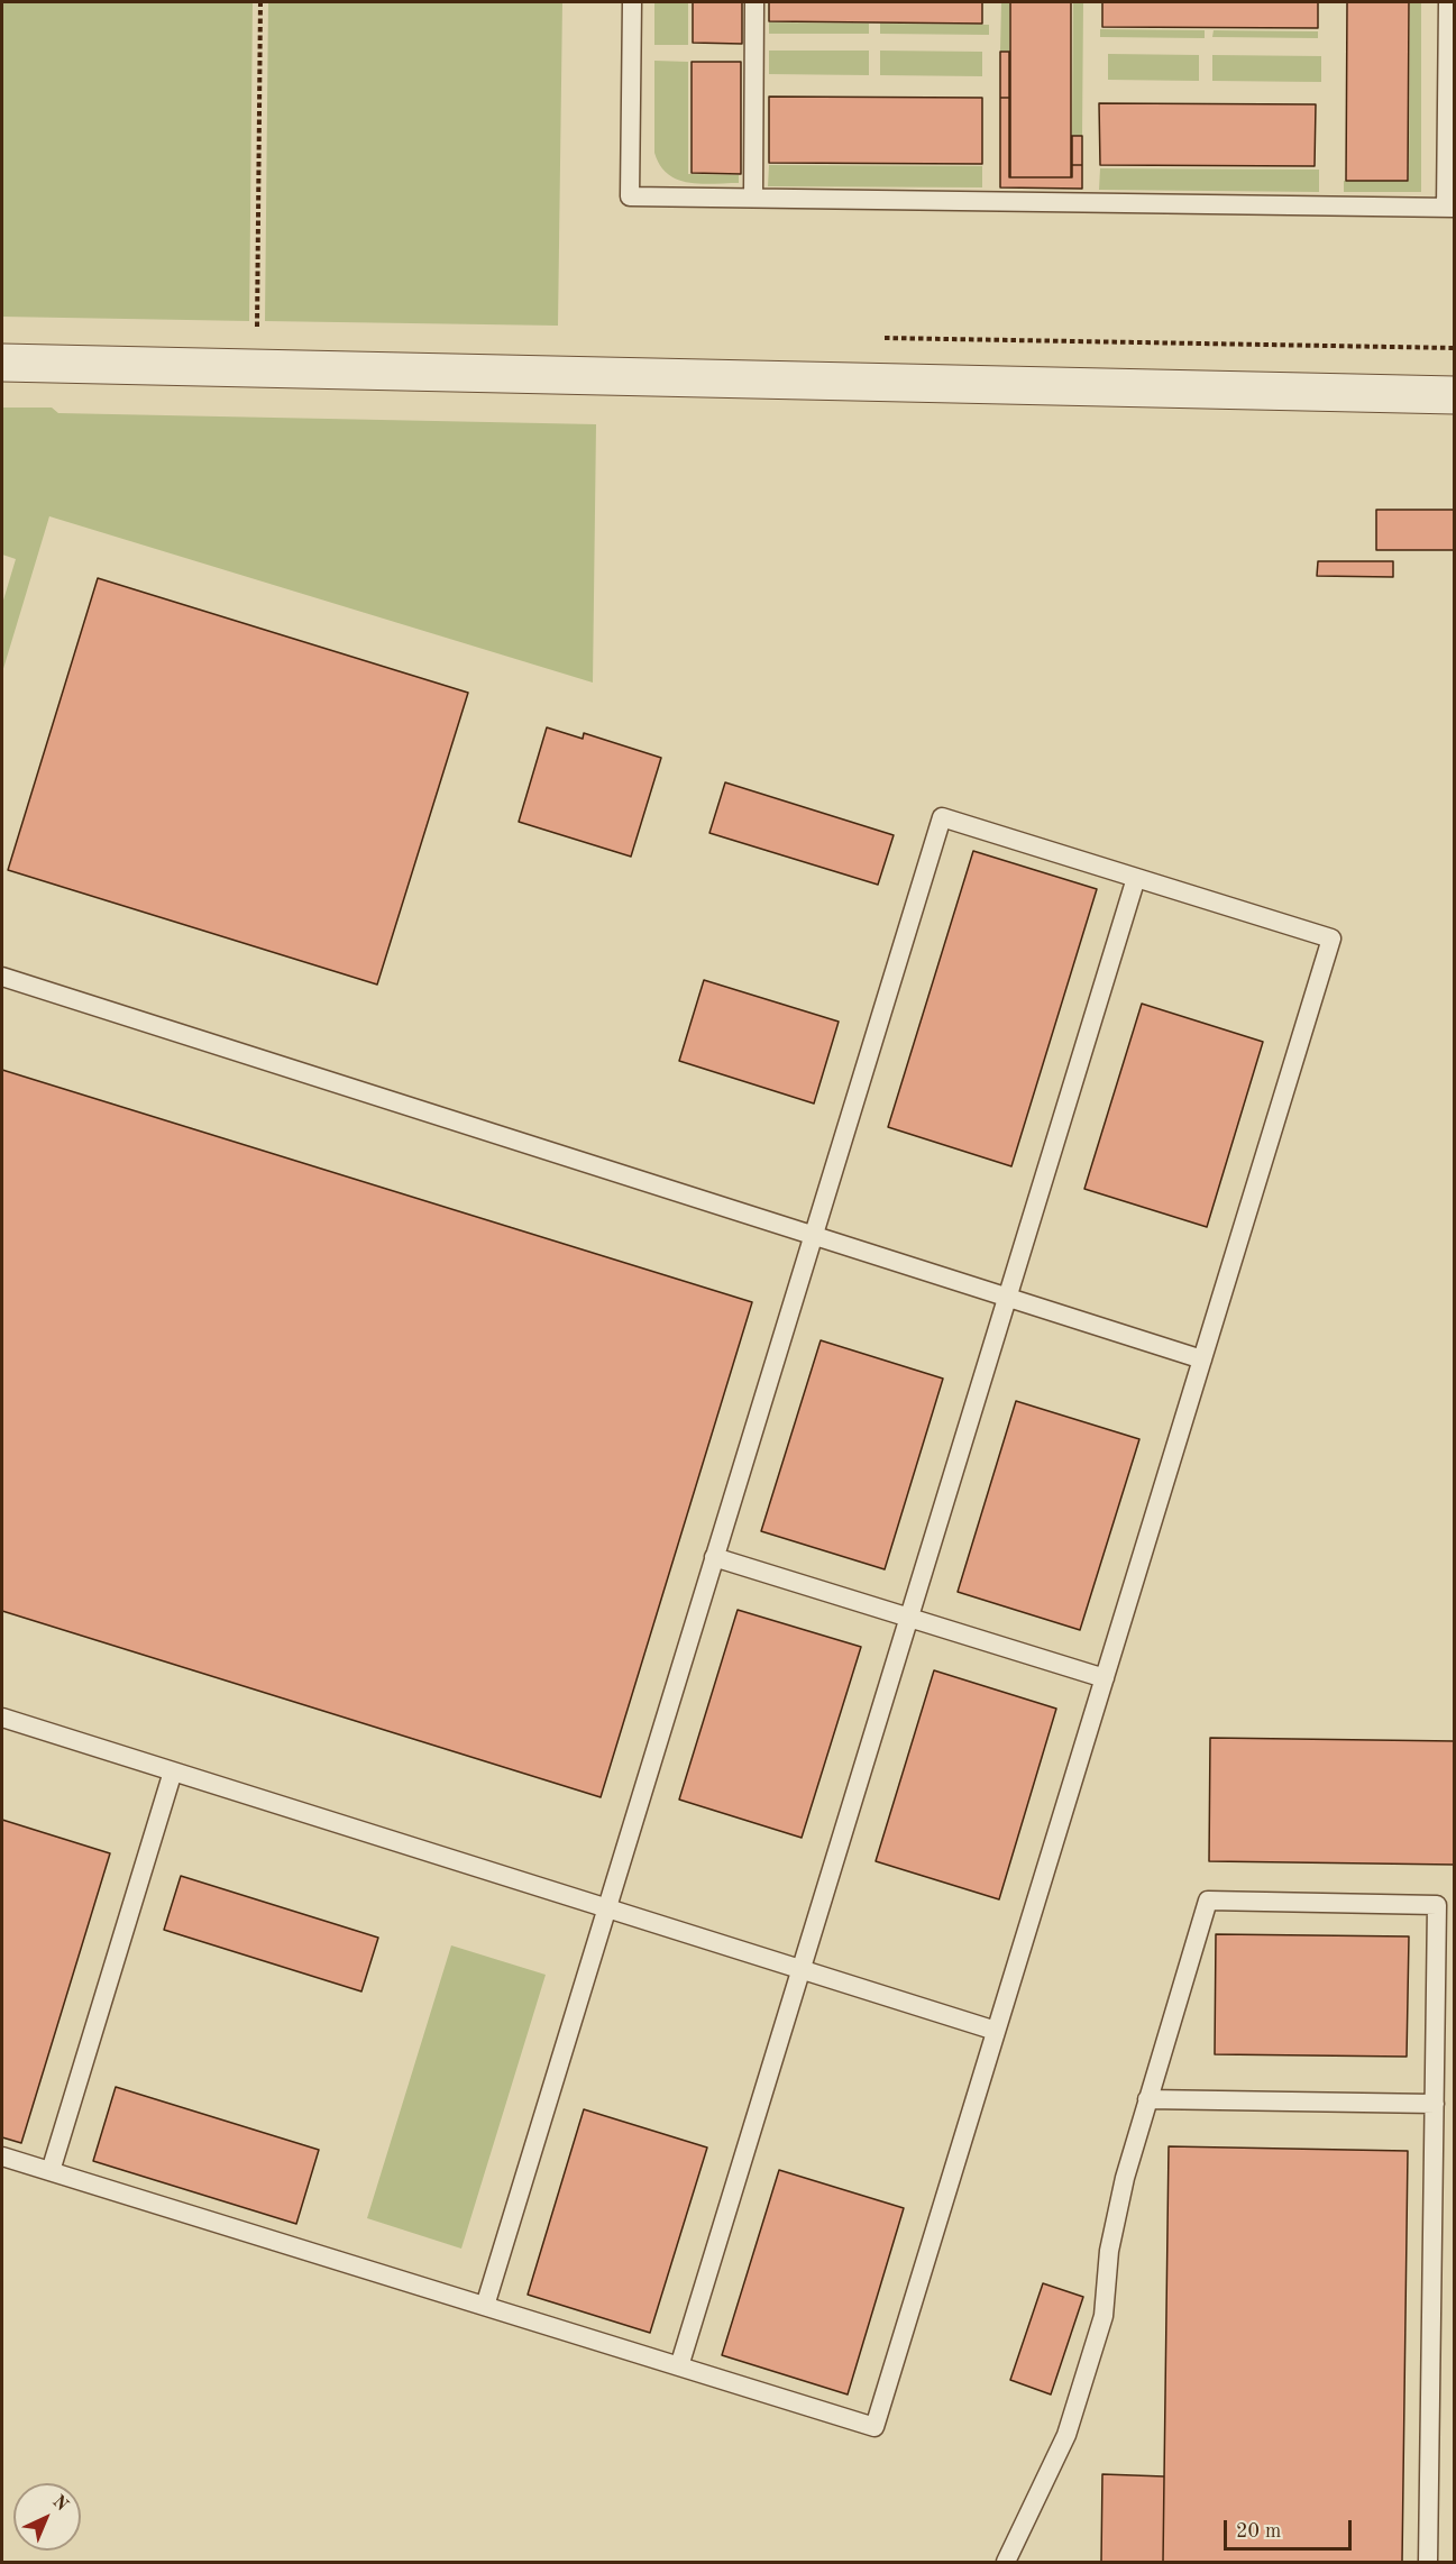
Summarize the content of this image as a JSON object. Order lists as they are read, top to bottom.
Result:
{
  "scale_bar": "20 m",
  "north": "top right"
}
